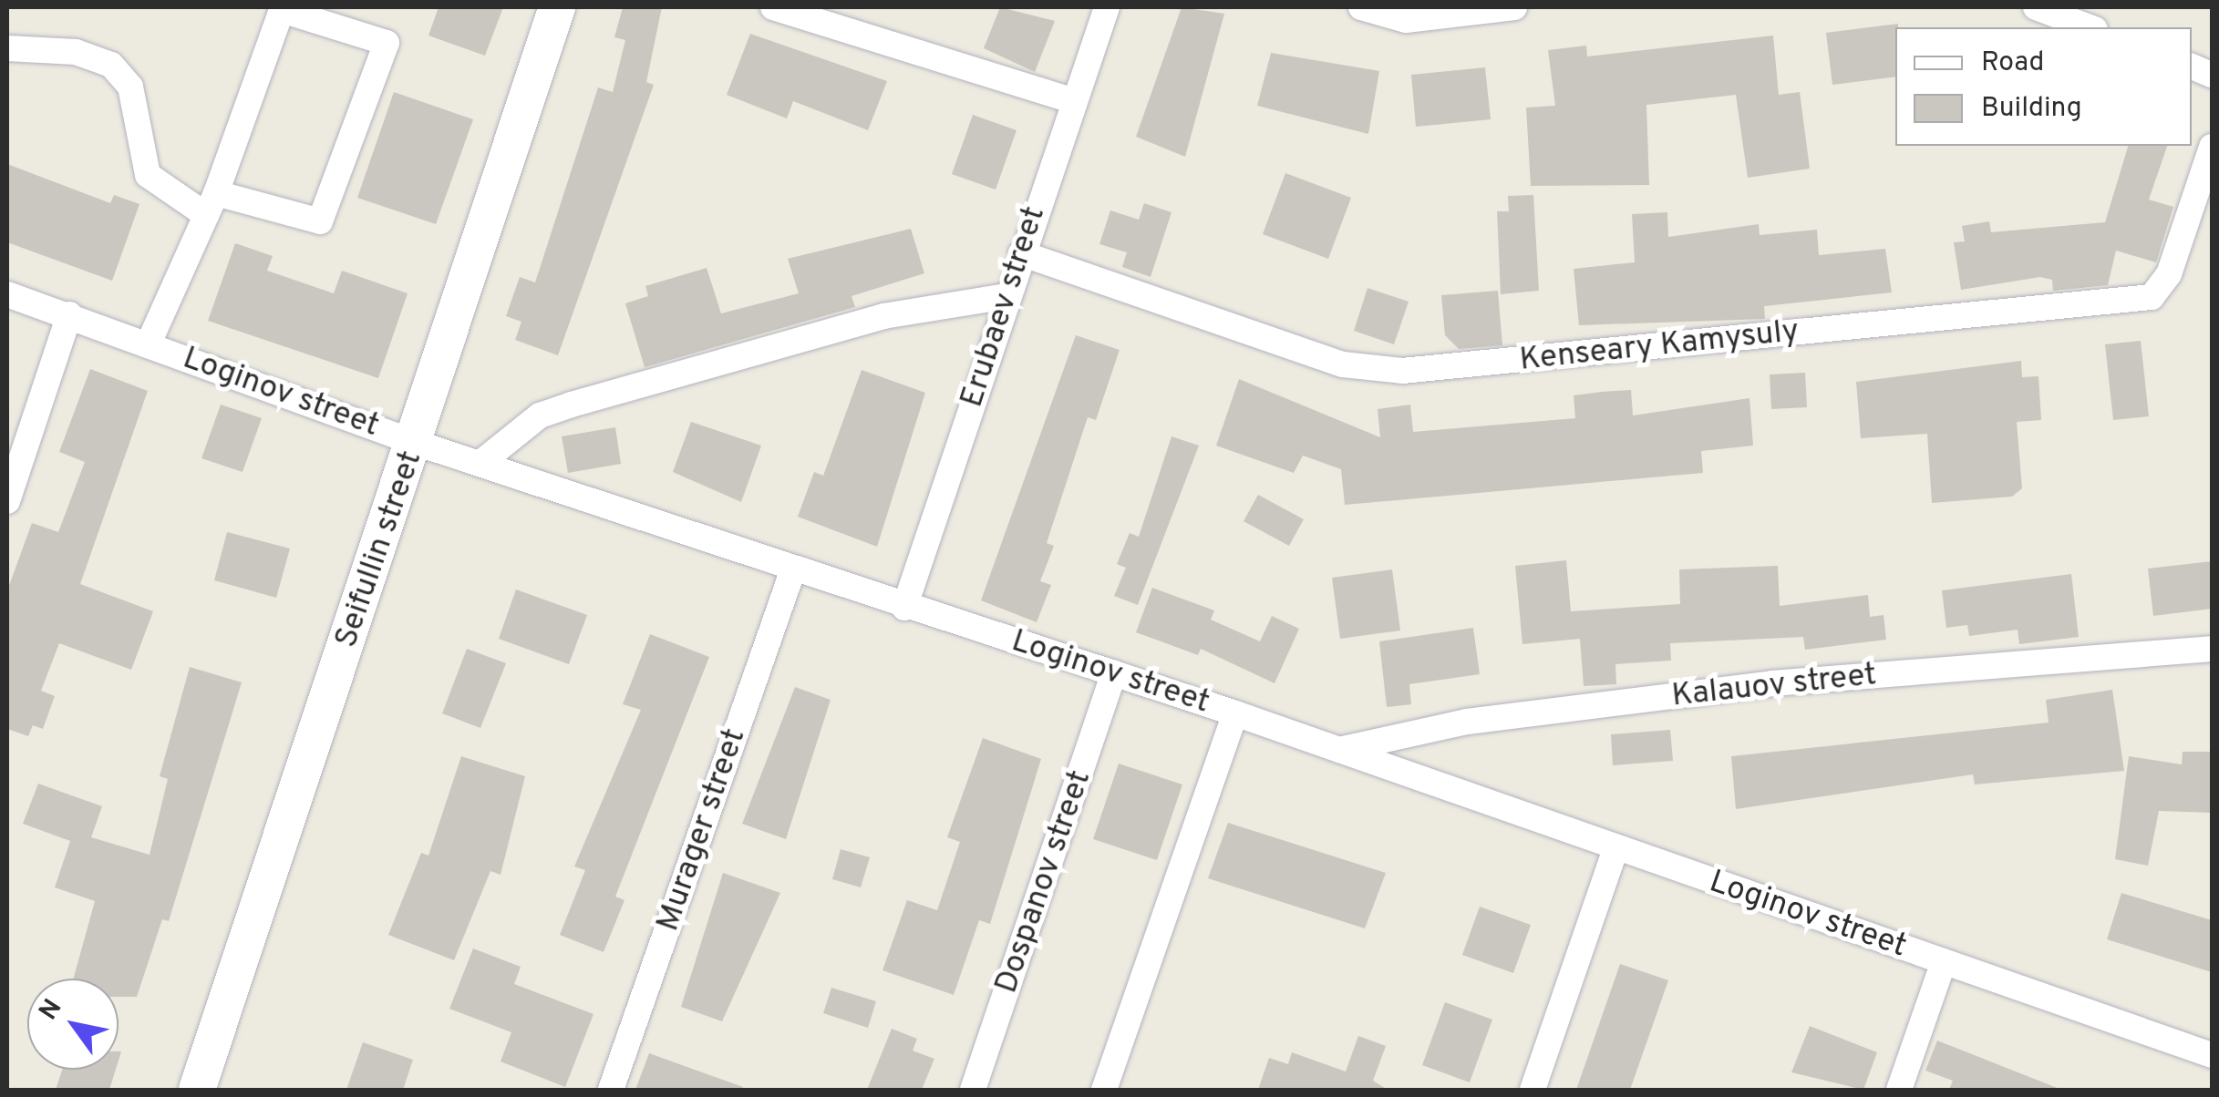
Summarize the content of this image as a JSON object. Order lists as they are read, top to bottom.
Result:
{
  "streets": {
    "main road": ["Seifullin street"],
    "street": [
      "Erubaev street",
      "Kenseary Kamysuly",
      "Loginov street",
      "Kalauov street",
      "Murager street",
      "Dospanov street"
    ]
  },
  "crossings": [
    ["Erubaev street", "Kenseary Kamysuly"],
    ["Erubaev street", "Loginov street"],
    ["Loginov street", "Seifullin street"],
    ["Loginov street", "Kalauov street"],
    ["Loginov street", "Murager street"],
    ["Loginov street", "Dospanov street"]
  ],
  "legend": ["Road", "Building"],
  "north": "top left"
}
